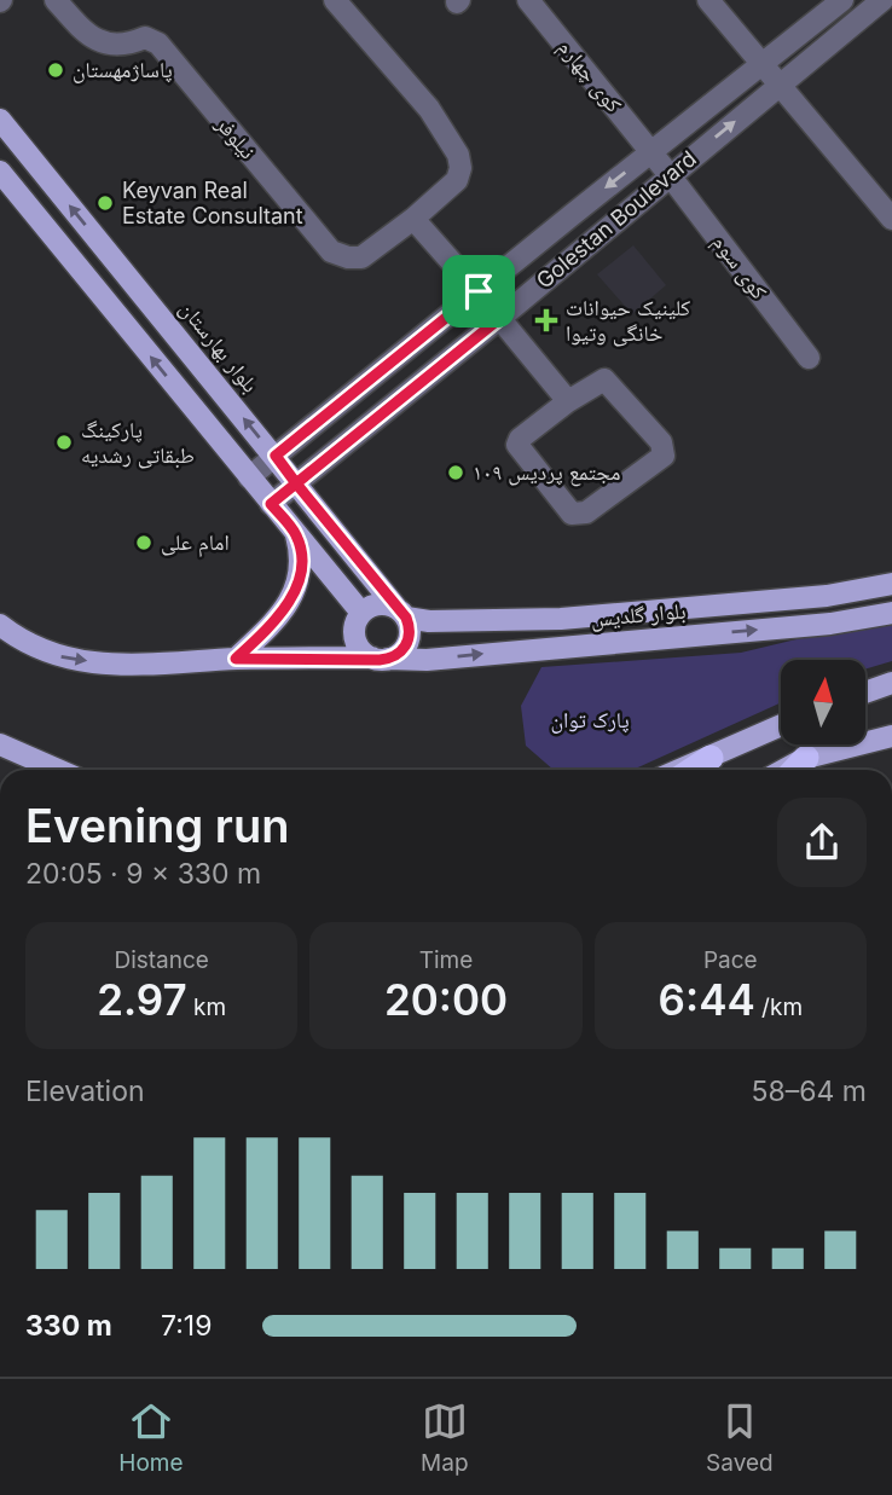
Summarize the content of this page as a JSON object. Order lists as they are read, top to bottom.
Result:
{
  "streets": {
    "main road": ["بلوار بهارستان", "بلوار گلدیس"],
    "street": [
      "کوی چهارم",
      "نیلوفر",
      "Golestan Boulevard",
      "کوی سوم"
    ]
  },
  "crossings": [
    ["کوی چهارم", "Golestan Boulevard"],
    ["کوی چهارم", "کوی سوم"],
    ["Golestan Boulevard", "کوی سوم"],
    ["Golestan Boulevard", "بلوار بهارستان"],
    ["بلوار بهارستان", "بلوار گلدیس"]
  ],
  "parks": ["پارک توان"],
  "places": {
    "other": [
      "پاساژمهستان",
      "Keyvan Real Estate Consultant",
      "پارکینگ طبقاتی رشدیه",
      "مجتمع پردیس ۱۰۹",
      "امام علی"
    ],
    "health": ["کلینیک حیوانات خانگی وتیوا"]
  },
  "north": "top",
  "page": {
    "heading": ["Evening run", "20:05 · 9 × 330 m"],
    "stats": [
      ["Distance", "2.97 km"],
      ["Time", "20:00"],
      ["Pace", "6:44 /km"]
    ],
    "chart": ["Elevation", "58–64 m"],
    "list": [
      {
        "name": "330 m",
        "note": "7:19"
      }
    ],
    "tabs": ["Home", "Map", "Saved"]
  }
}
